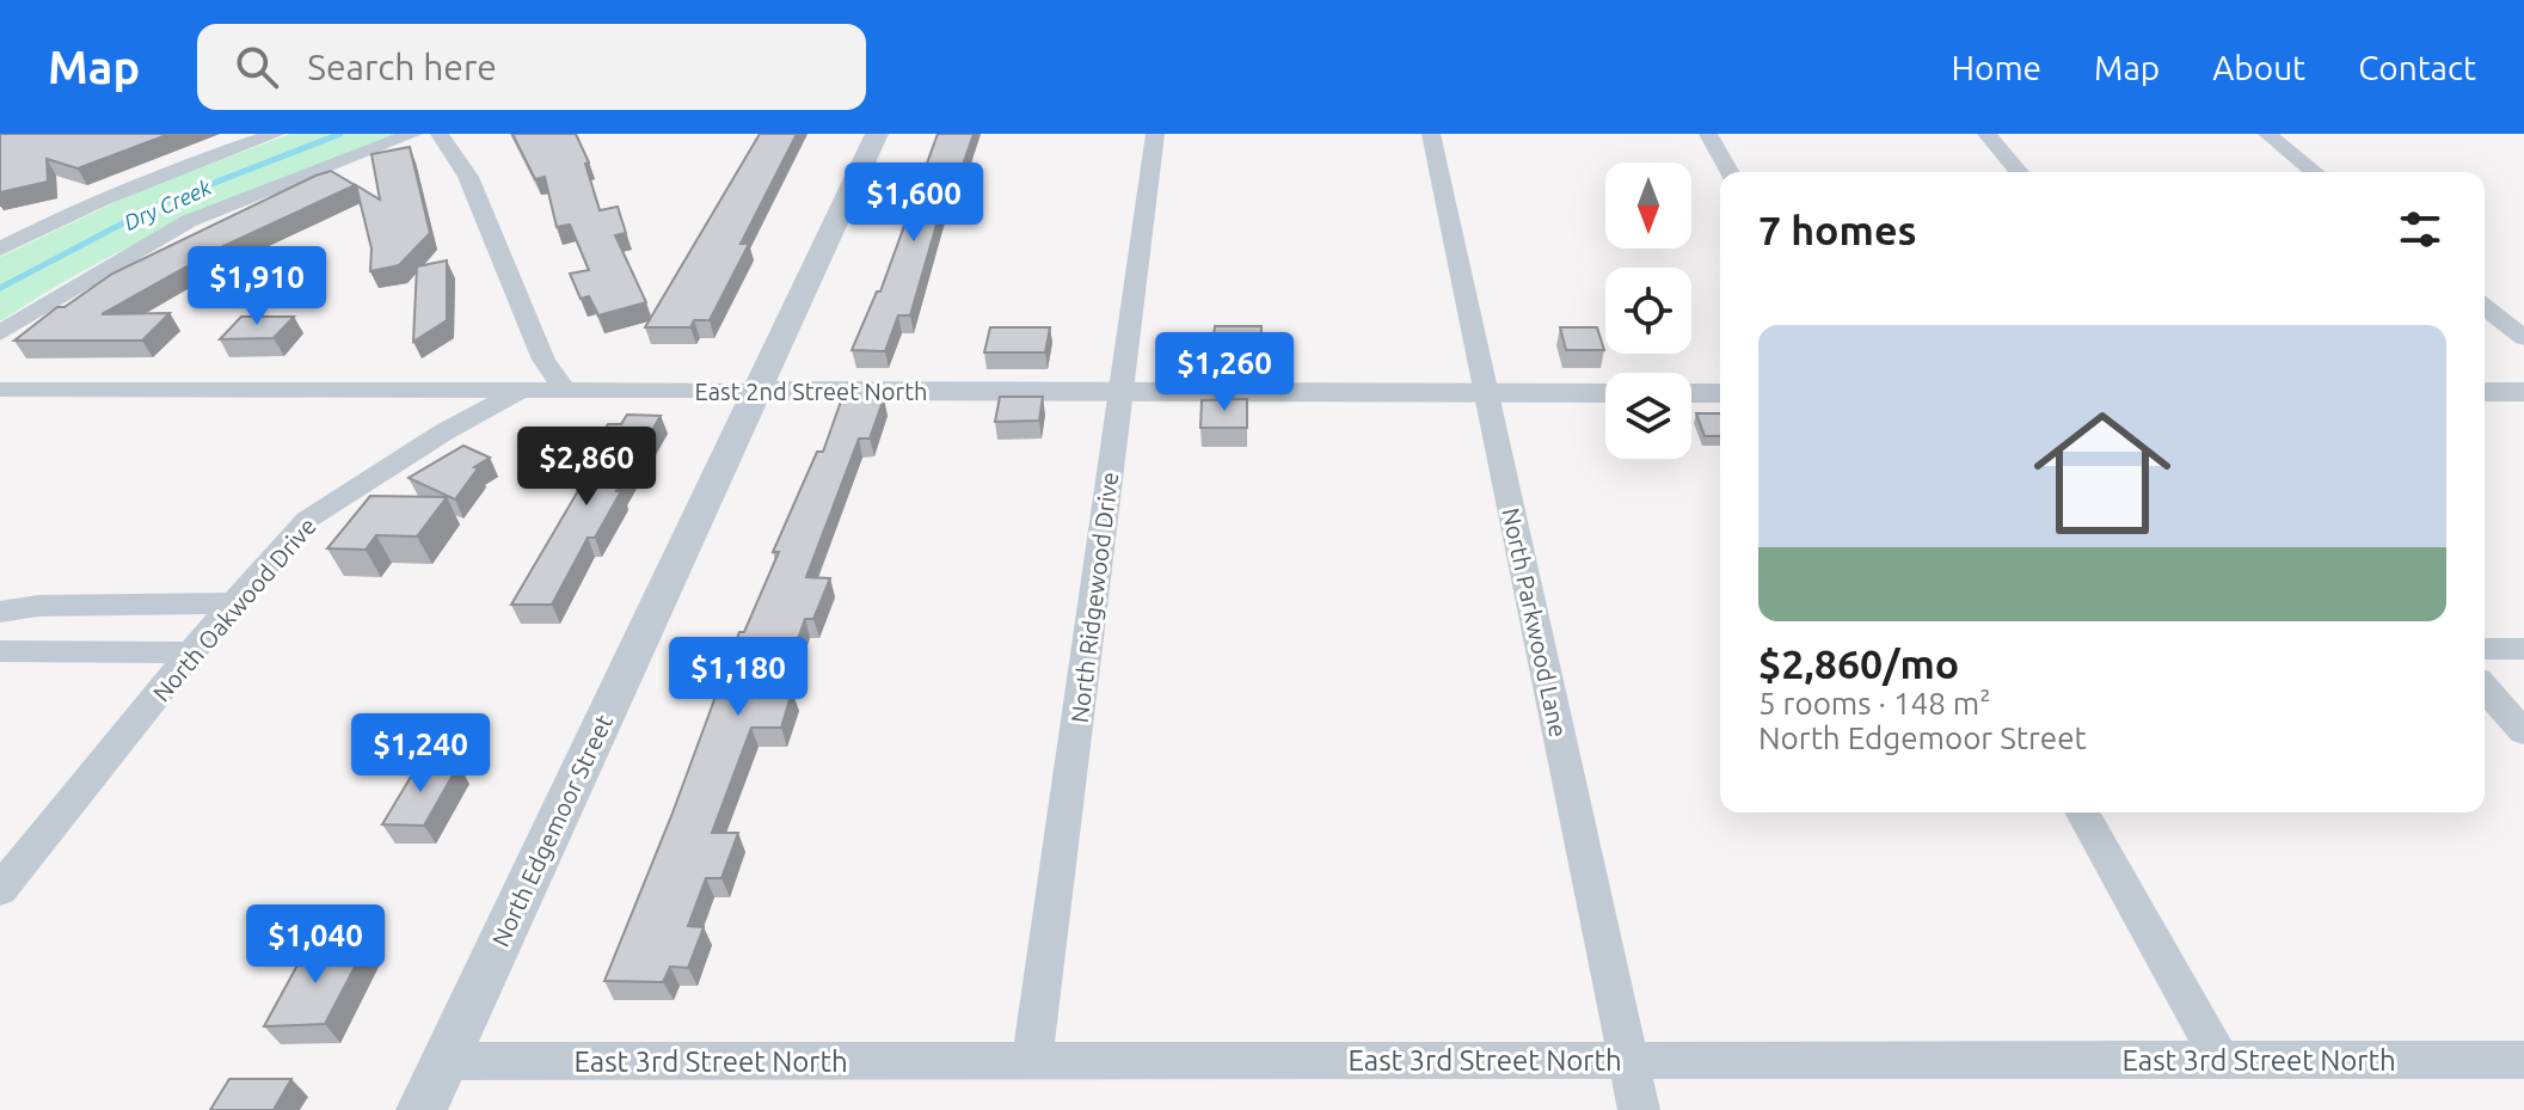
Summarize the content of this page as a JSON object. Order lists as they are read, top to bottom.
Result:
{
  "streets": {
    "street": [
      "East 2nd Street North",
      "North Ridgewood Drive",
      "North Oakwood Drive",
      "North Parkwood Lane",
      "North Edgemoor Street",
      "East 3rd Street North"
    ]
  },
  "crossings": [
    ["East 2nd Street North", "North Ridgewood Drive"],
    ["East 2nd Street North", "North Oakwood Drive"],
    ["East 2nd Street North", "North Parkwood Lane"],
    ["East 2nd Street North", "North Edgemoor Street"],
    ["North Ridgewood Drive", "East 3rd Street North"],
    ["North Parkwood Lane", "East 3rd Street North"],
    ["North Edgemoor Street", "East 3rd Street North"]
  ],
  "water": ["Dry Creek"],
  "north": "bottom",
  "page": {
    "header": "Map",
    "search": "Search here",
    "nav": [
      "Home",
      "Map",
      "About",
      "Contact"
    ],
    "price": [
      "$1,600",
      "$1,910",
      "$1,260",
      "$2,860",
      "$1,180",
      "$1,240",
      "$1,040"
    ],
    "heading": "7 homes",
    "list": [
      {
        "name": "$2,860/mo",
        "note": "5 rooms · 148 m² · North Edgemoor Street"
      }
    ]
  }
}
